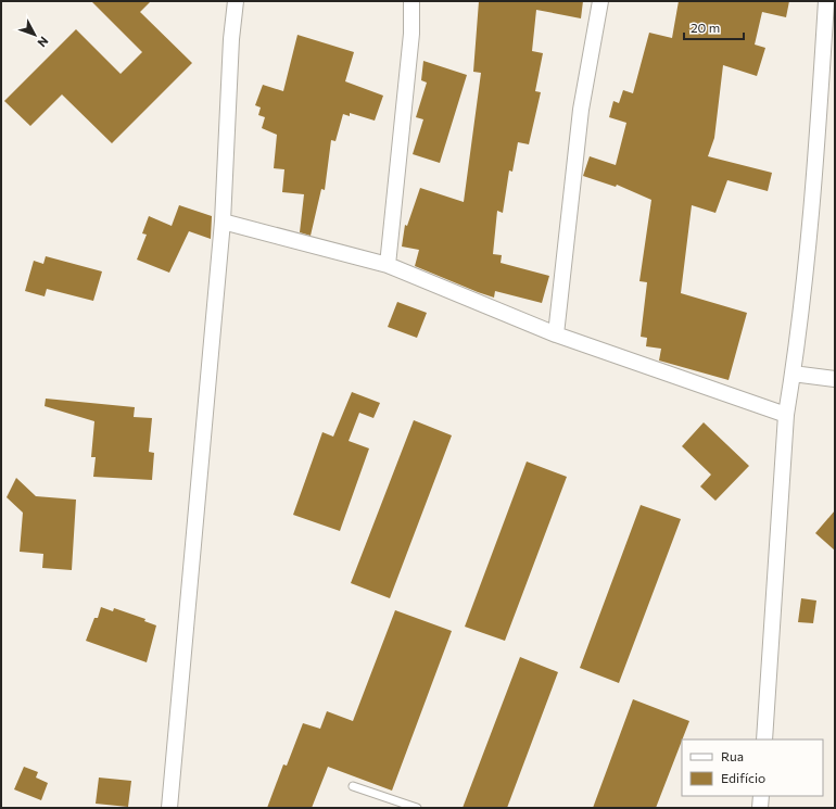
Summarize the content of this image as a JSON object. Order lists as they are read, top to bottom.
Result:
{
  "legend": ["Rua", "Edifício"],
  "scale_bar": "20 m",
  "north": "bottom right"
}
